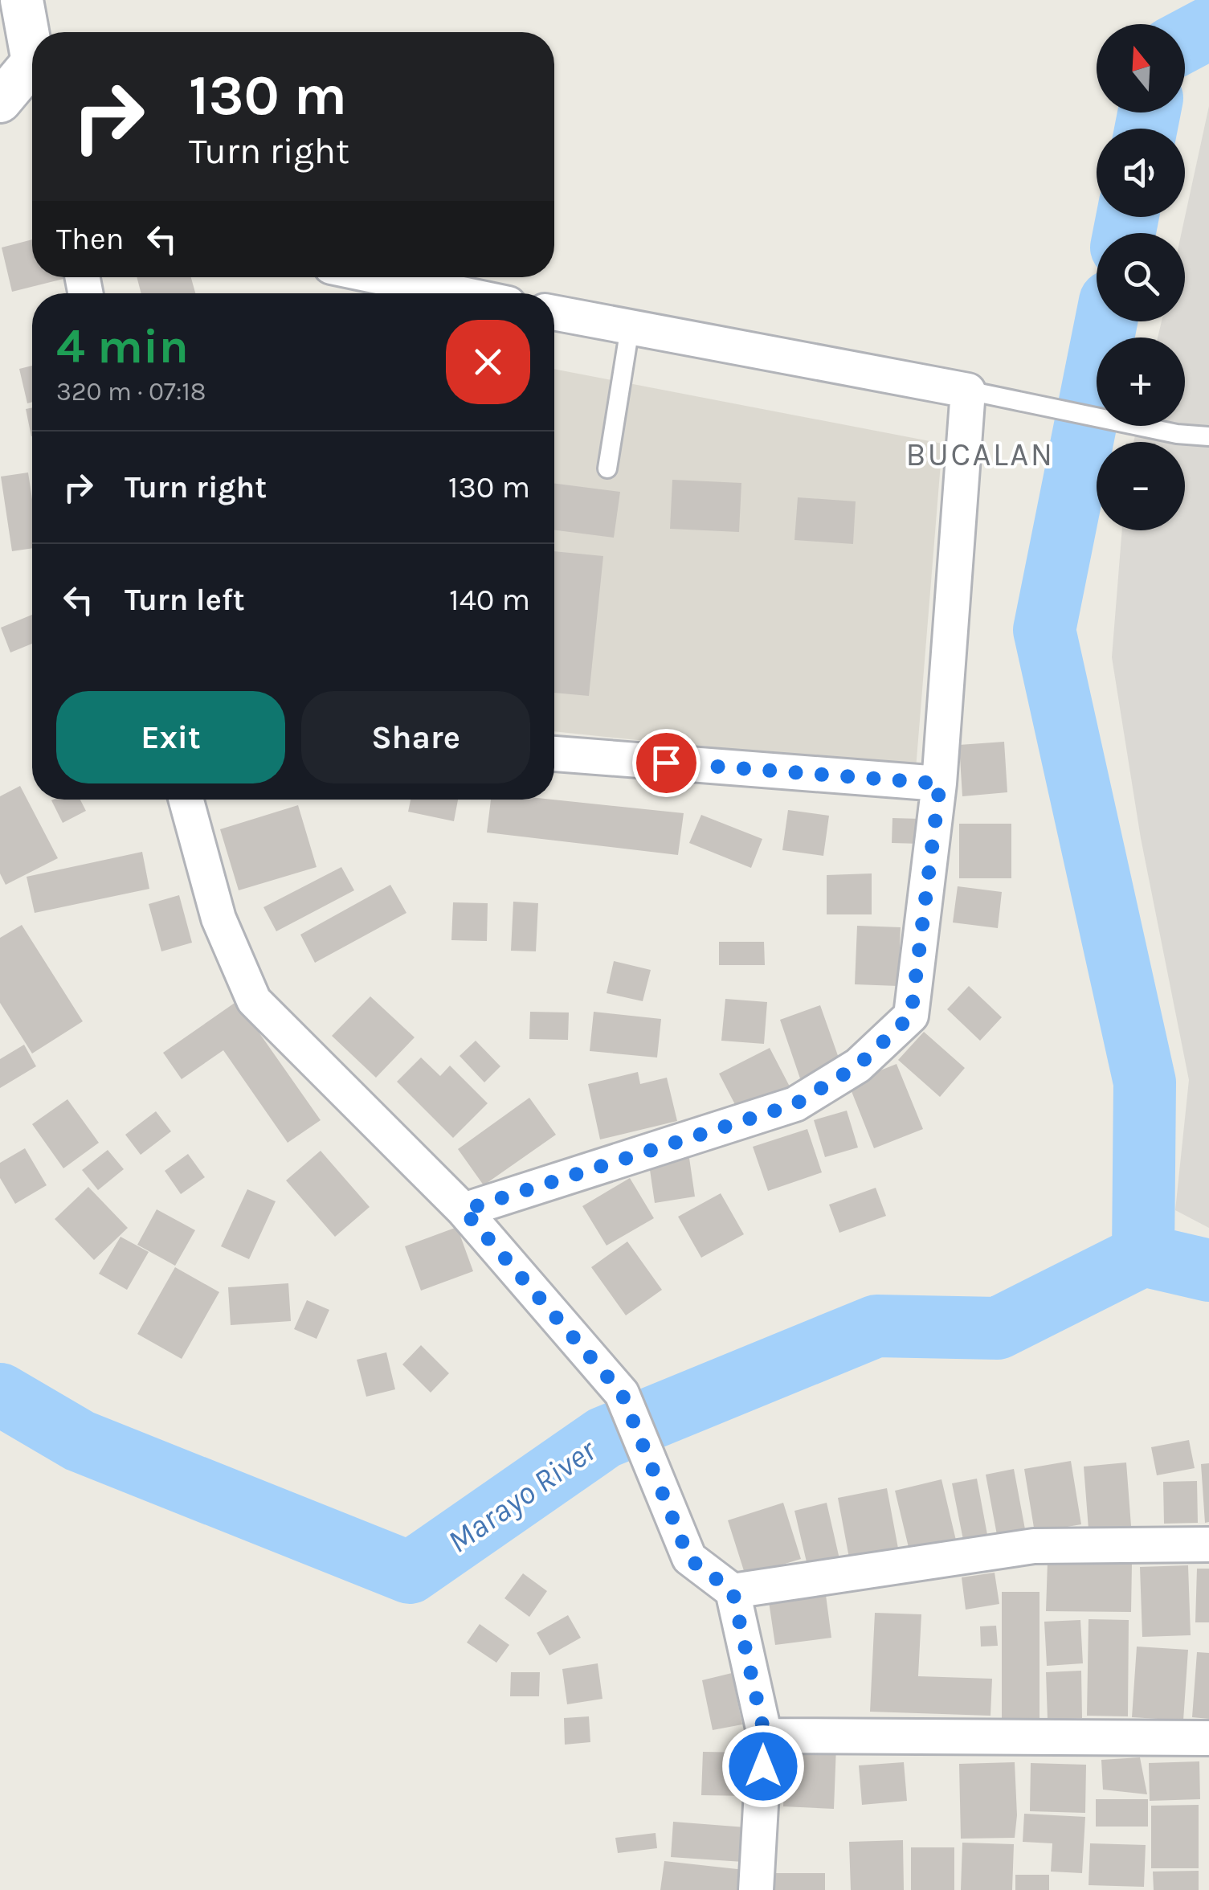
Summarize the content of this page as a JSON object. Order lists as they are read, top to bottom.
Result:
{
  "districts": ["BUCALAN"],
  "water": ["Marayo River"],
  "north": "top",
  "page": {
    "map_buttons": ["+", "−"],
    "turn": ["130 m", "Turn right"],
    "then": "Then",
    "heading": ["4 min", "320 m · 07:18"],
    "list": [
      {
        "name": "Turn right",
        "value": "130 m"
      },
      {
        "name": "Turn left",
        "value": "140 m"
      }
    ],
    "buttons": ["Exit", "Share"]
  }
}
